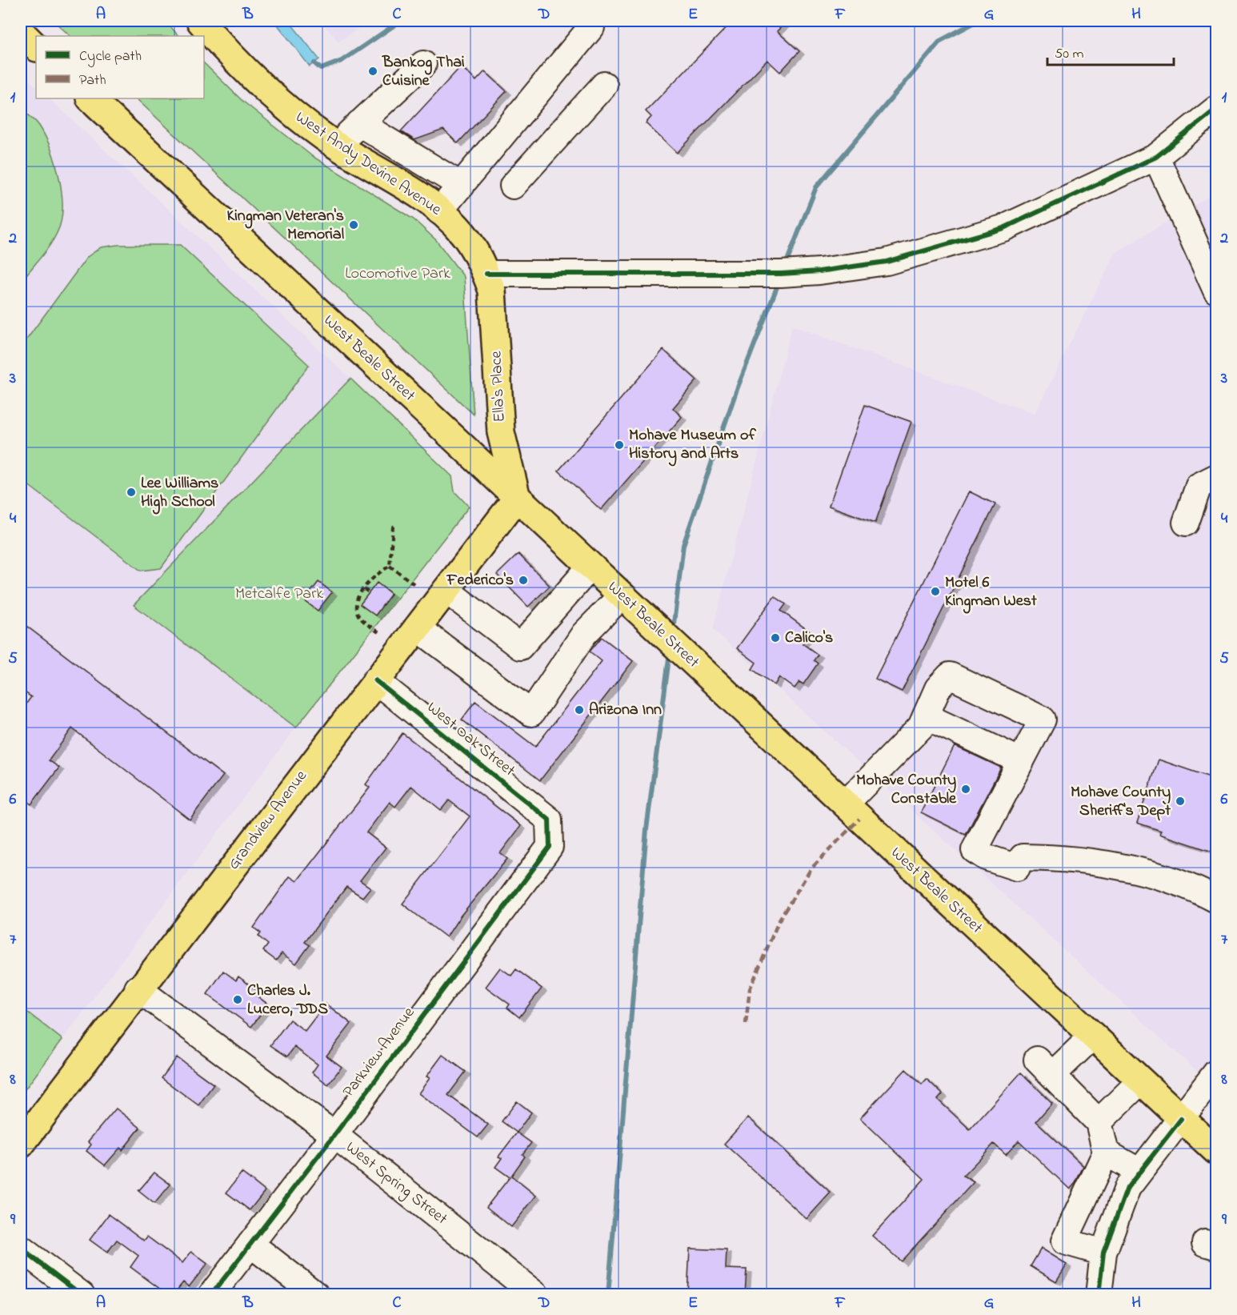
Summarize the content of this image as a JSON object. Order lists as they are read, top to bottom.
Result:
{
  "streets": {
    "main road": [
      "West Andy Devine Avenue",
      "West Beale Street",
      "Ella's Place",
      "Grandview Avenue"
    ],
    "street": ["West Oak Street", "Parkview Avenue", "West Spring Street"]
  },
  "crossings": [
    ["West Andy Devine Avenue", "Ella's Place"],
    ["West Beale Street", "Ella's Place"],
    ["West Beale Street", "Grandview Avenue"],
    ["Ella's Place", "Grandview Avenue"],
    ["West Oak Street", "Grandview Avenue"],
    ["West Oak Street", "Parkview Avenue"],
    ["Grandview Avenue", "West Spring Street"],
    ["Parkview Avenue", "West Spring Street"]
  ],
  "parks": ["Locomotive Park", "Metcalfe Park"],
  "places": [
    "Bankog Thai Cuisine",
    "Kingman Veteran's Memorial",
    "Mohave Museum of History and Arts",
    "Lee Williams High School",
    "Federico's",
    "Motel 6 Kingman West",
    "Calico's",
    "Arizona Inn",
    "Mohave County Constable",
    "Mohave County Sheriff's Dept",
    "Charles J. Lucero, DDS"
  ],
  "legend": ["Cycle path", "Path"],
  "scale_bar": "50 m",
  "grid": {
    "columns": [
      "A",
      "B",
      "C",
      "D",
      "E",
      "F",
      "G",
      "H"
    ],
    "rows": [
      "1",
      "2",
      "3",
      "4",
      "5",
      "6",
      "7",
      "8",
      "9"
    ]
  }
}
